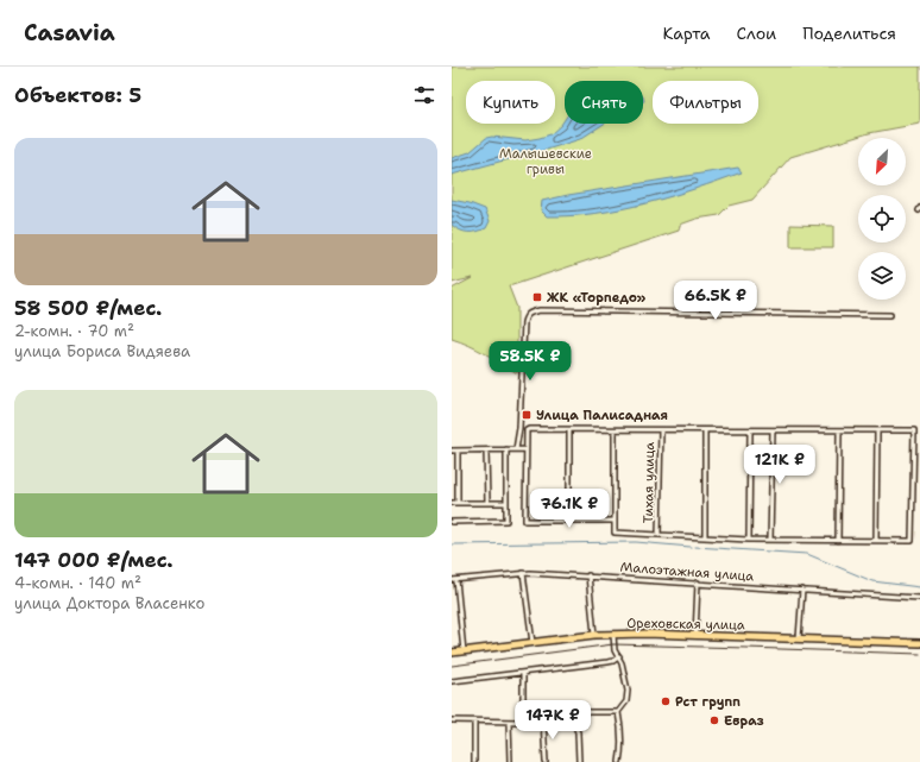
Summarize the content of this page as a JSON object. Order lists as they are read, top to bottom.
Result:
{
  "streets": {
    "main road": ["Ореховская улица"],
    "street": ["Тихая улица", "Малоэтажная улица"]
  },
  "parks": ["Малышевские гривы"],
  "places": {
    "transit": ["ЖК «Торпедо»", "Улица Палисадная"],
    "other": ["Рст групп", "Евраз"]
  },
  "north": "bottom left",
  "page": {
    "header": "Casavia",
    "nav": ["Карта", "Слои", "Поделиться"],
    "heading": "Объектов: 5",
    "chip": ["Купить", "Снять", "Фильтры"],
    "list": [
      {
        "name": "58 500 ₽/мес.",
        "note": "2-комн. · 70 m² · улица Бориса Видяева"
      },
      {
        "name": "147 000 ₽/мес.",
        "note": "4-комн. · 140 m² · улица Доктора Власенко"
      }
    ],
    "price": [
      "66.5K ₽",
      "58.5K ₽",
      "121K ₽",
      "76.1K ₽",
      "147K ₽"
    ]
  }
}
